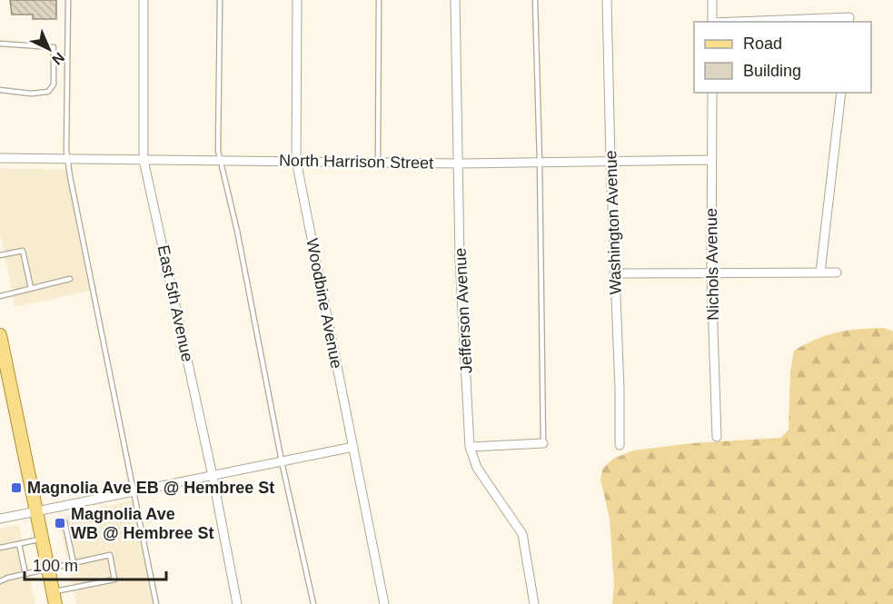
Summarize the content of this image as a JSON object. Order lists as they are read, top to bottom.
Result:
{
  "streets": {
    "street": [
      "North Harrison Street",
      "Washington Avenue",
      "Nichols Avenue",
      "East 5th Avenue",
      "Woodbine Avenue",
      "Jefferson Avenue"
    ]
  },
  "crossings": [
    ["North Harrison Street", "Washington Avenue"],
    ["North Harrison Street", "Nichols Avenue"],
    ["North Harrison Street", "East 5th Avenue"],
    ["North Harrison Street", "Woodbine Avenue"],
    ["North Harrison Street", "Jefferson Avenue"]
  ],
  "places": {
    "transit": ["Magnolia Ave EB @ Hembree St", "Magnolia Ave WB @ Hembree St"]
  },
  "legend": ["Road", "Building"],
  "scale_bar": "100 m",
  "north": "bottom right"
}
